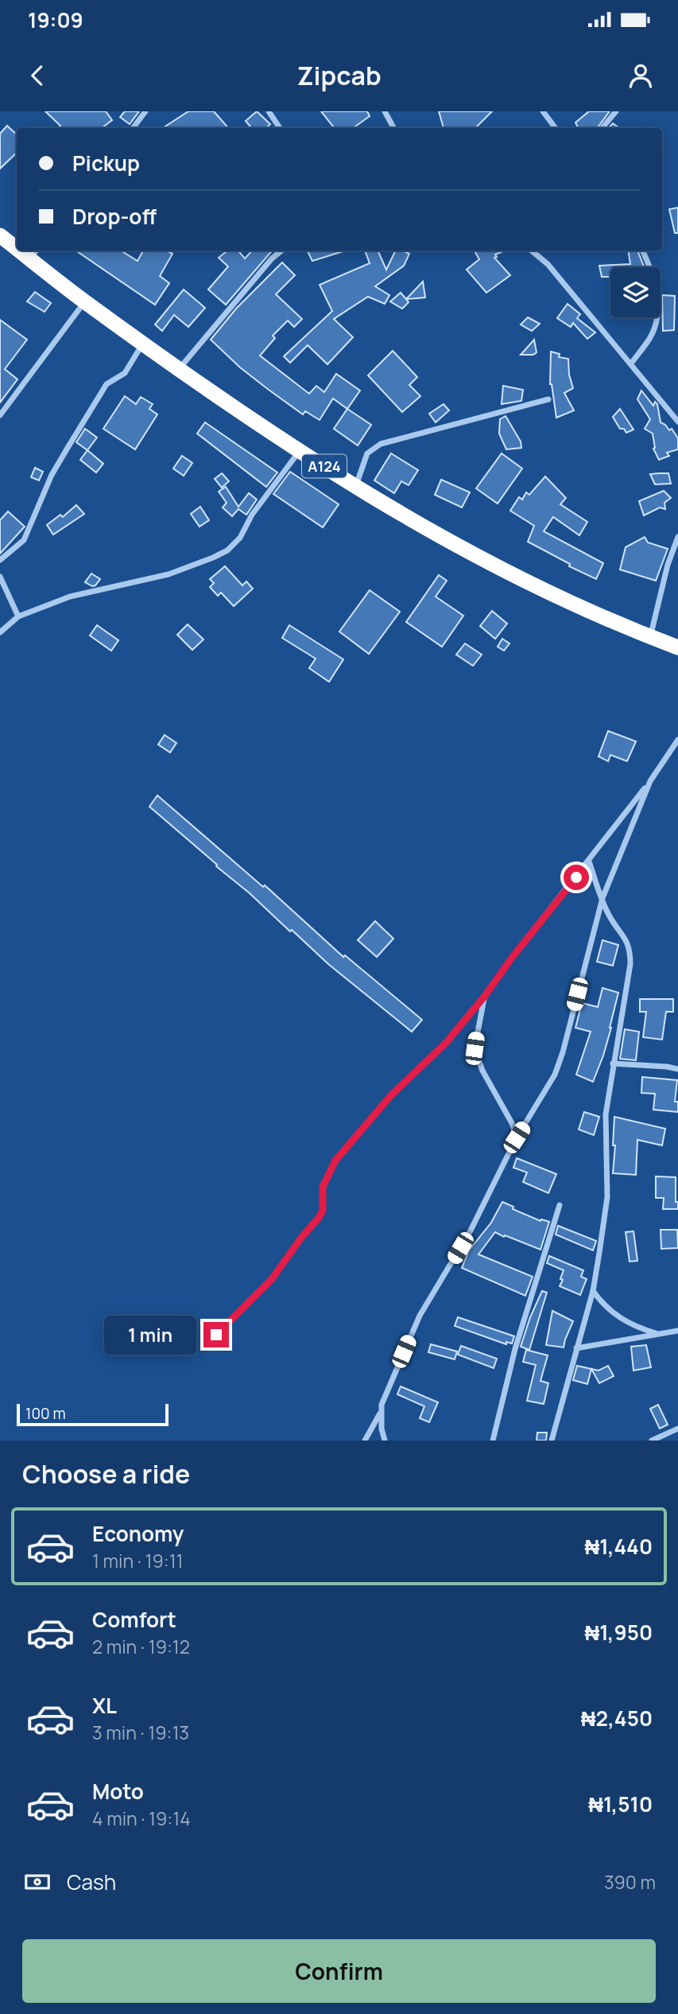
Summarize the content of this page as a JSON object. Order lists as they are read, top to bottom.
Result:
{
  "streets": {
    "highway": ["A124"]
  },
  "scale_bar": "100 m",
  "page": {
    "status": "19:09",
    "header": "Zipcab",
    "banner": ["Pickup", "Drop-off"],
    "bubble": "1 min",
    "scale": "100 m",
    "heading": "Choose a ride",
    "list": [
      {
        "name": "Economy",
        "note": "1 min · 19:11",
        "value": "₦1,440"
      },
      {
        "name": "Comfort",
        "note": "2 min · 19:12",
        "value": "₦1,950"
      },
      {
        "name": "XL",
        "note": "3 min · 19:13",
        "value": "₦2,450"
      },
      {
        "name": "Moto",
        "note": "4 min · 19:14",
        "value": "₦1,510"
      }
    ],
    "pay": ["Cash", "390 m"],
    "buttons": "Confirm"
  }
}
